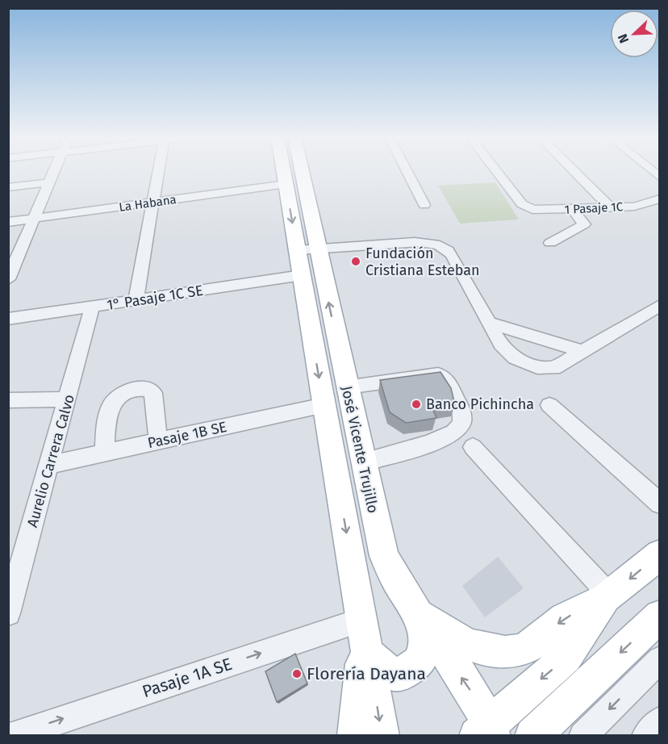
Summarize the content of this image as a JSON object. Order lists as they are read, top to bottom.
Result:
{
  "streets": {
    "main road": ["José Vicente Trujillo"],
    "street": [
      "La Habana",
      "1 Pasaje 1C",
      "1° Pasaje 1C SE",
      "Pasaje 1B SE",
      "Aurelio Carrera Calvo",
      "Pasaje 1A SE"
    ]
  },
  "crossings": [
    ["La Habana", "José Vicente Trujillo"],
    ["1° Pasaje 1C SE", "José Vicente Trujillo"],
    ["1° Pasaje 1C SE", "Aurelio Carrera Calvo"],
    ["Pasaje 1B SE", "José Vicente Trujillo"],
    ["Pasaje 1B SE", "Aurelio Carrera Calvo"],
    ["José Vicente Trujillo", "Pasaje 1A SE"]
  ],
  "one_way": ["Pasaje 1A SE"],
  "places": ["Fundación Cristiana Esteban", "Banco Pichincha", "Florería Dayana"],
  "north": "bottom left"
}
